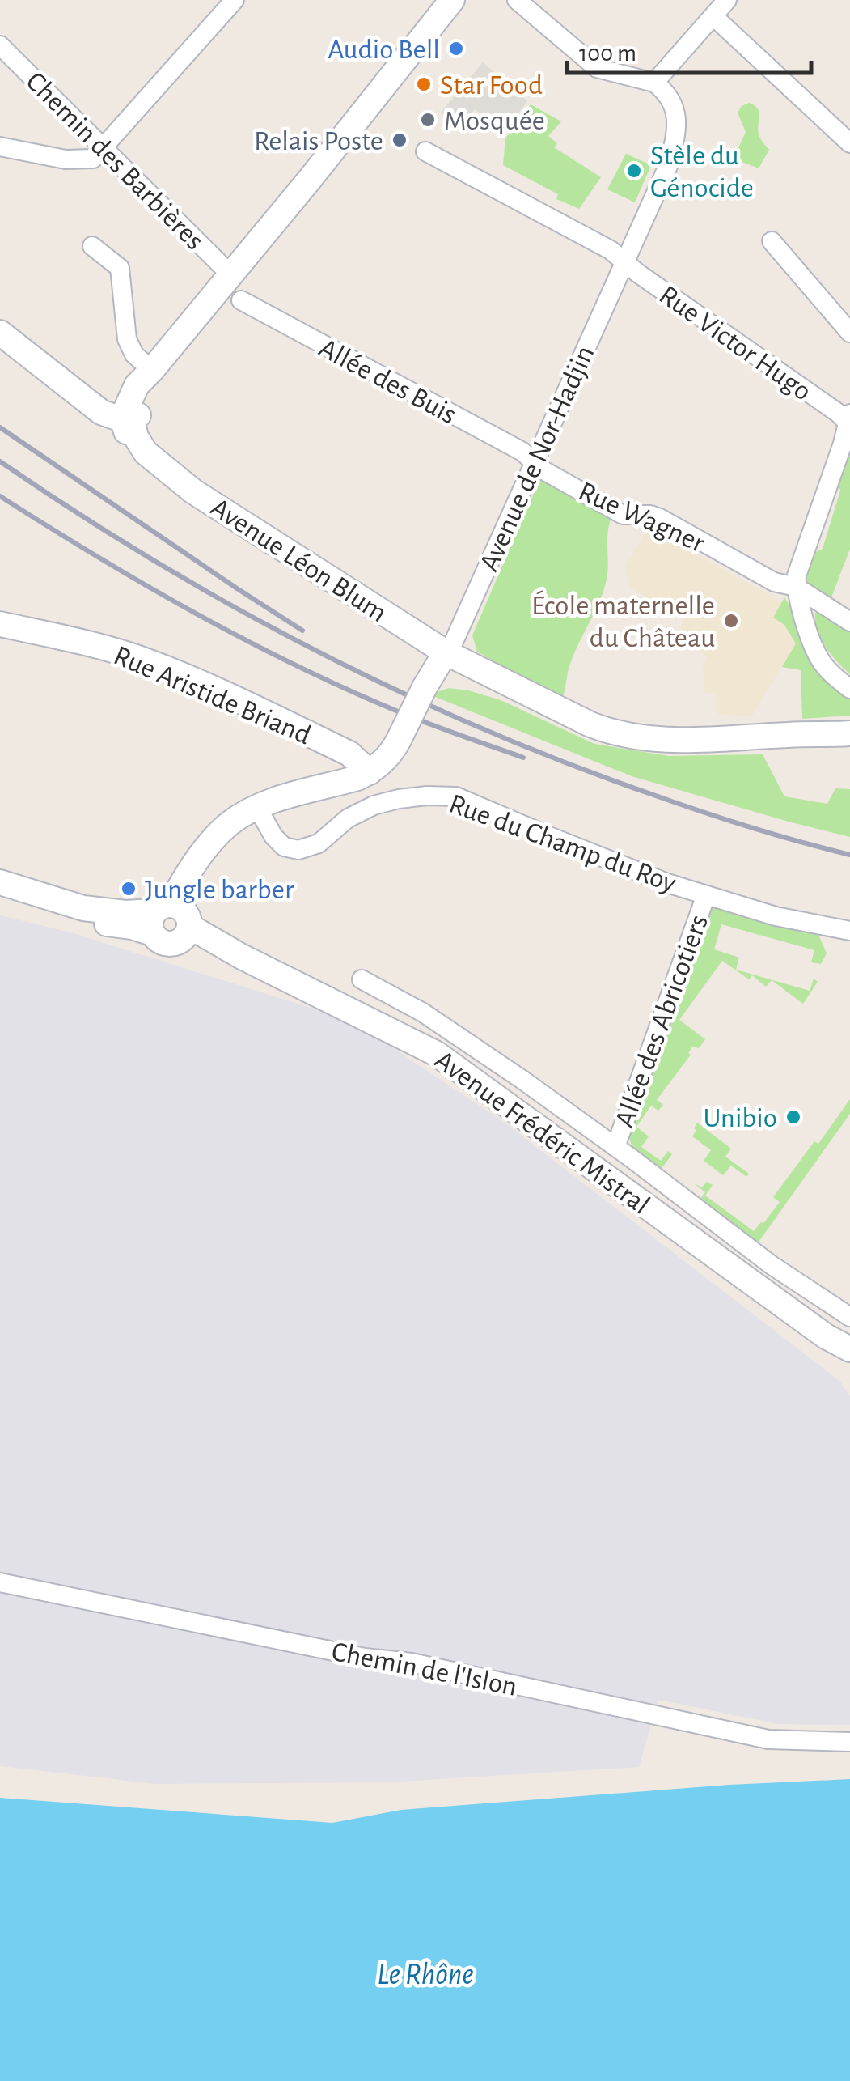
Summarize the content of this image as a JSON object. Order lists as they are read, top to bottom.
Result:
{
  "streets": {
    "street": [
      "Chemin des Barbières",
      "Rue Victor Hugo",
      "Allée des Buis",
      "Avenue de Nor-Hadjin",
      "Rue Wagner",
      "Avenue Léon Blum",
      "Rue Aristide Briand",
      "Rue du Champ du Roy",
      "Allée des Abricotiers",
      "Avenue Frédéric Mistral",
      "Chemin de l'Islon"
    ]
  },
  "crossings": [
    ["Rue Victor Hugo", "Avenue de Nor-Hadjin"],
    ["Allée des Buis", "Avenue de Nor-Hadjin"],
    ["Allée des Buis", "Rue Wagner"],
    ["Avenue de Nor-Hadjin", "Rue Wagner"],
    ["Avenue de Nor-Hadjin", "Avenue Léon Blum"],
    ["Rue du Champ du Roy", "Allée des Abricotiers"]
  ],
  "water": ["Le Rhône"],
  "places": [
    "Audio Bell",
    "Star Food",
    "Mosquée",
    "Relais Poste",
    "Stèle du Génocide",
    "École maternelle du Château",
    "Jungle barber",
    "Unibio"
  ],
  "scale_bar": "100 m"
}
